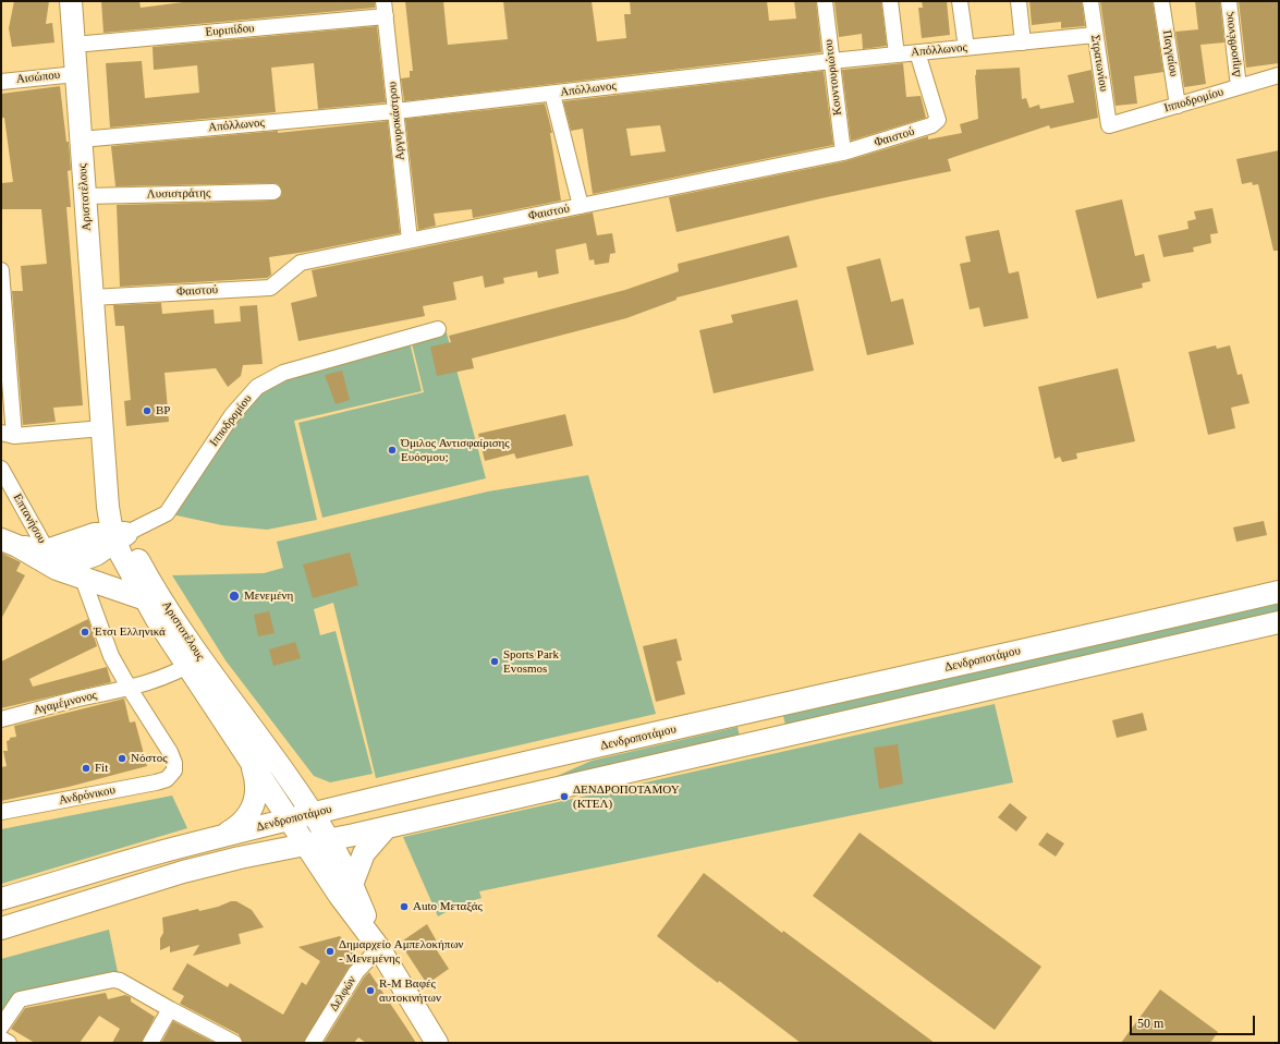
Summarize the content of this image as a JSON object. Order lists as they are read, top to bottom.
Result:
{
  "streets": {
    "main road": ["Αριστοτέλους", "Δενδροποτάμου"],
    "street": [
      "Ευριπίδου",
      "Δημοσθένους",
      "Απόλλωνος",
      "Παγγαίου",
      "Στρατωνίου",
      "Αισώπου",
      "Κουντουριώτου",
      "Ιπποδρομίου",
      "Αργυροκάστρου",
      "Φαιστού",
      "Λυσιστράτης",
      "Επτανήσου",
      "Αγαμέμνονος",
      "Ανδρόνικου",
      "Δελφών"
    ]
  },
  "crossings": [
    ["Ευριπίδου", "Αργυροκάστρου"],
    ["Ευριπίδου", "Αριστοτέλους"],
    ["Δημοσθένους", "Ιπποδρομίου"],
    ["Απόλλωνος", "Στρατωνίου"],
    ["Απόλλωνος", "Κουντουριώτου"],
    ["Απόλλωνος", "Αργυροκάστρου"],
    ["Απόλλωνος", "Φαιστού"],
    ["Απόλλωνος", "Αριστοτέλους"],
    ["Παγγαίου", "Ιπποδρομίου"],
    ["Στρατωνίου", "Ιπποδρομίου"],
    ["Αισώπου", "Αριστοτέλους"],
    ["Κουντουριώτου", "Φαιστού"],
    ["Ιπποδρομίου", "Αριστοτέλους"],
    ["Αργυροκάστρου", "Φαιστού"],
    ["Φαιστού", "Αριστοτέλους"],
    ["Λυσιστράτης", "Αριστοτέλους"],
    ["Αριστοτέλους", "Δενδροποτάμου"],
    ["Αριστοτέλους", "Αγαμέμνονος"],
    ["Αριστοτέλους", "Δελφών"],
    ["Αγαμέμνονος", "Ανδρόνικου"]
  ],
  "places": [
    "BP",
    "Όμιλος Αντισφαίρισης Ευόσμου;",
    "Μενεμένη",
    "Έτσι Ελληνικά",
    "Sports Park Evosmos",
    "Νόστος",
    "Fit",
    "ΔΕΝΔΡΟΠΟΤΑΜΟΥ (ΚΤΕΛ)",
    "Auto Μεταξάς",
    "Δημαρχείο Αμπελοκήπων - Μενεμένης",
    "R-M Βαφές αυτοκινήτων"
  ],
  "scale_bar": "50 m"
}
